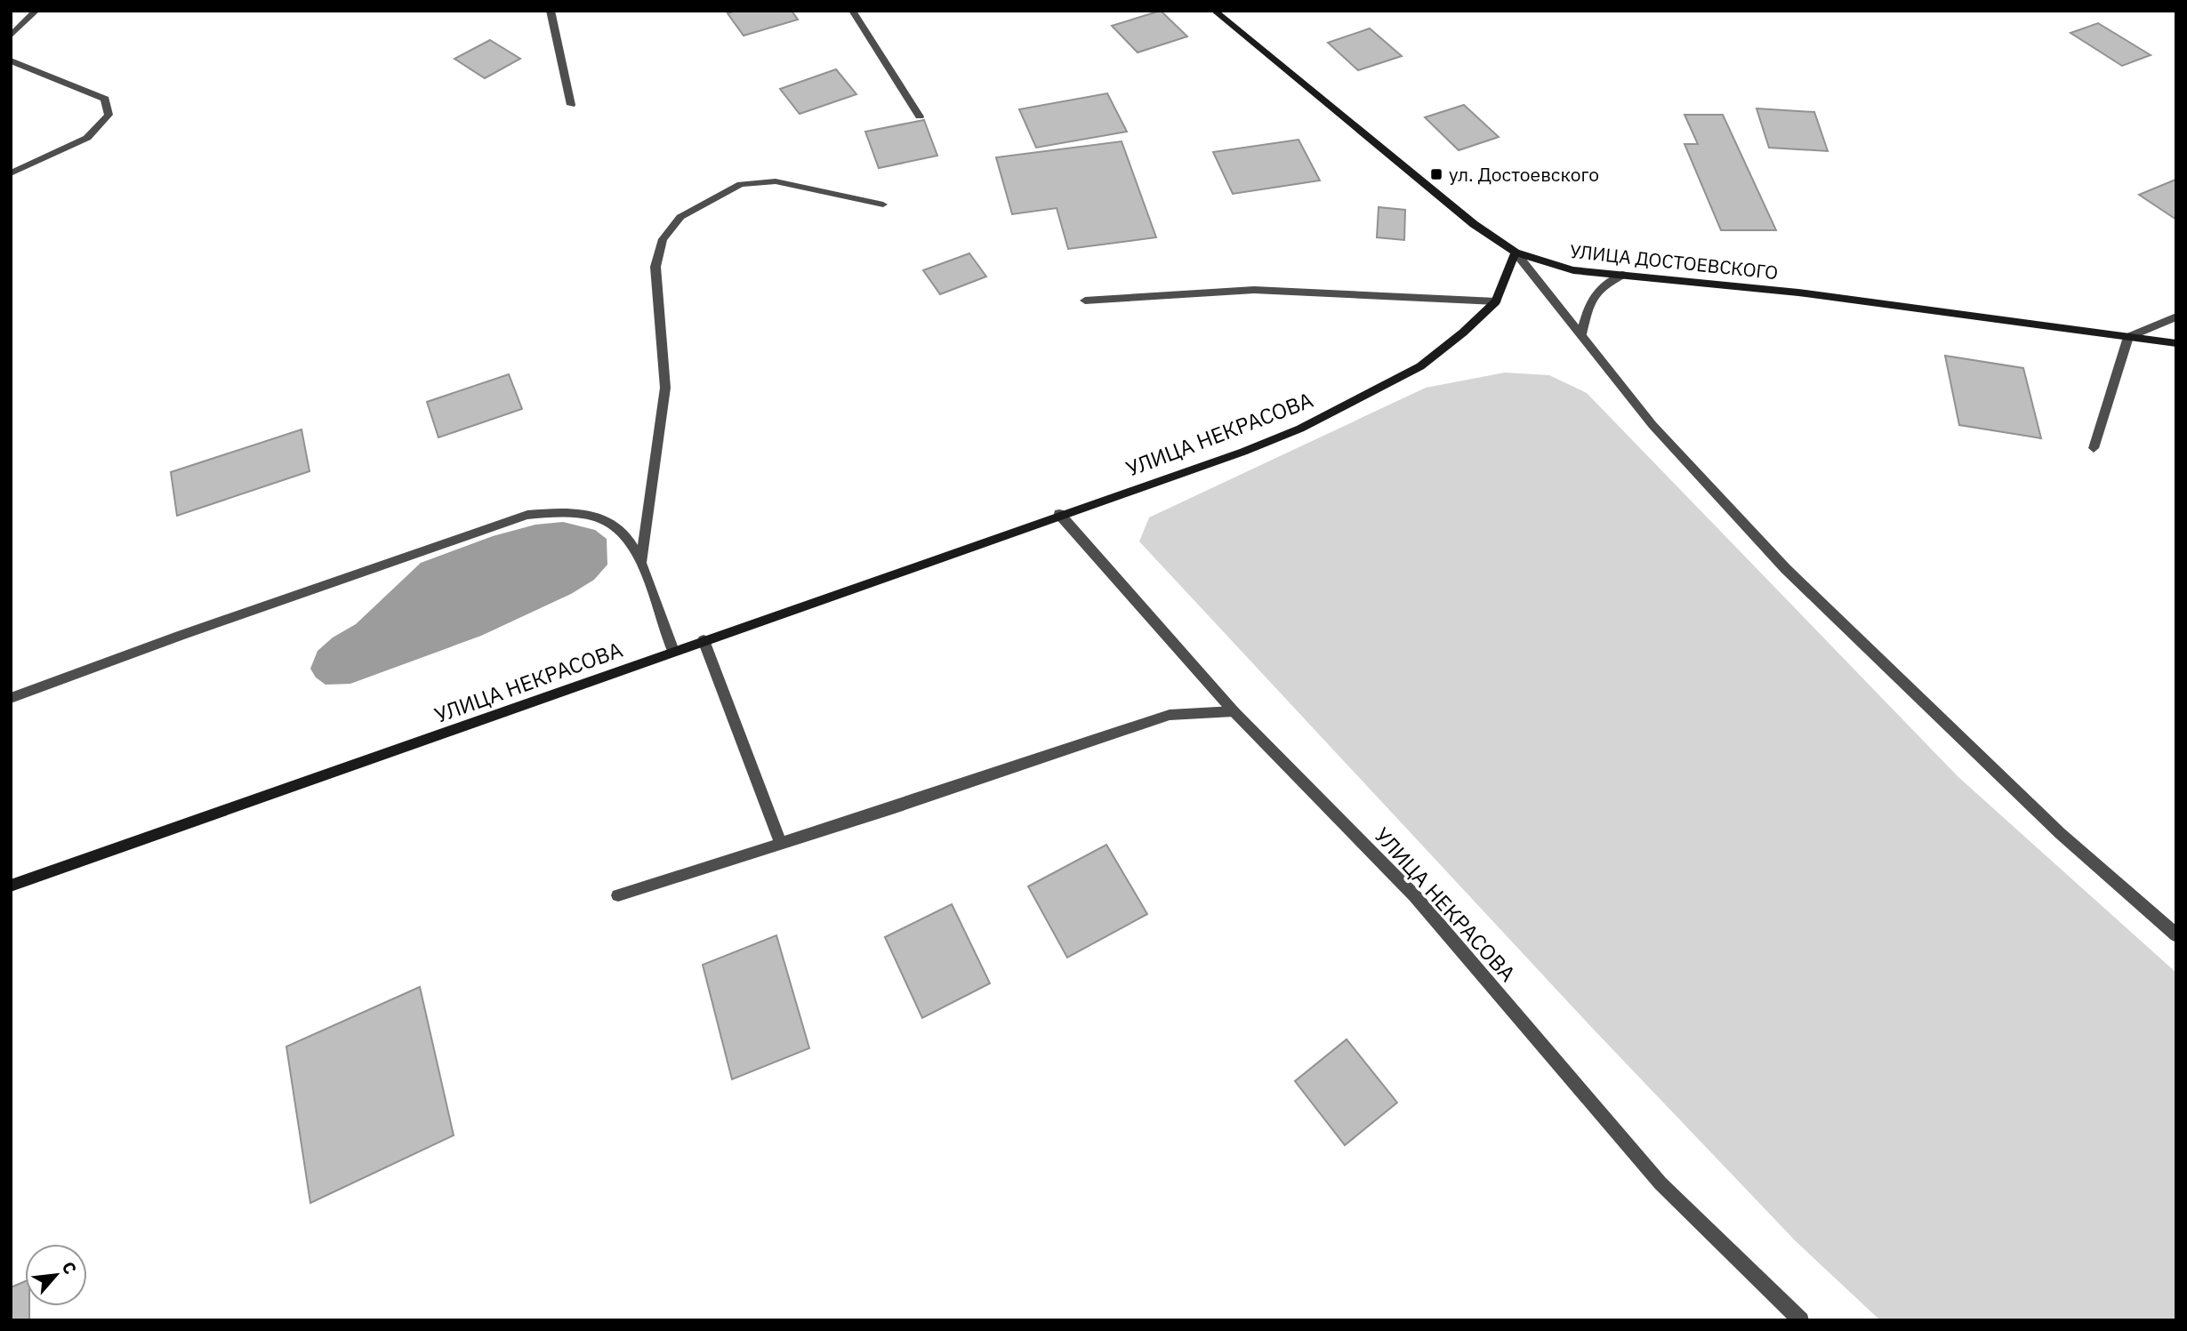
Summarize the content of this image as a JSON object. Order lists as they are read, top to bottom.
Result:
{
  "streets": {
    "main road": ["УЛИЦА ДОСТОЕВСКОГО", "УЛИЦА НЕКРАСОВА"]
  },
  "crossings": [
    ["УЛИЦА ДОСТОЕВСКОГО", "УЛИЦА НЕКРАСОВА"]
  ],
  "places": {
    "transit": ["ул. Достоевского"]
  },
  "north": "top right"
}
